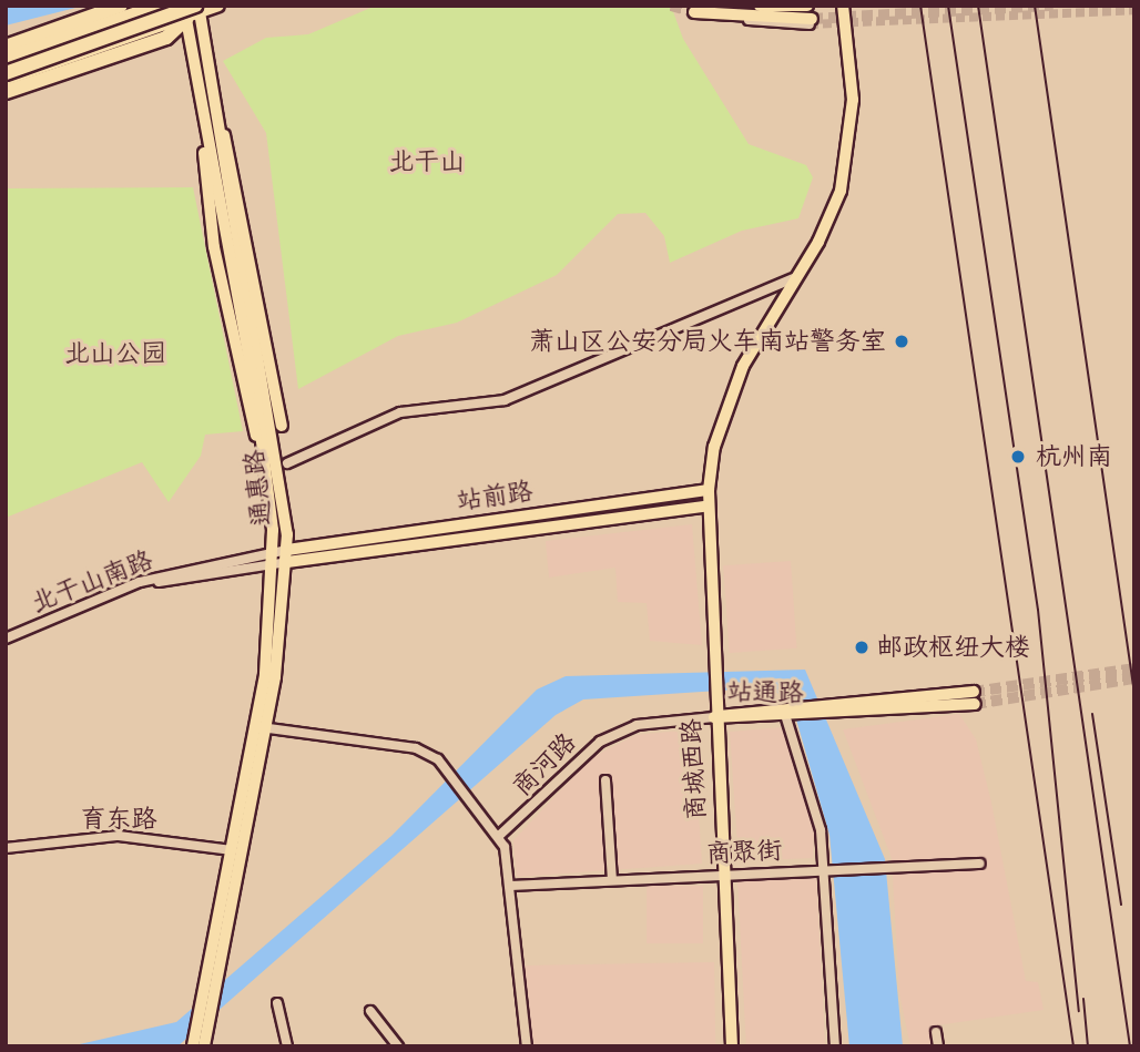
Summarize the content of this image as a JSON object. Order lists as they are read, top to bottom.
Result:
{
  "streets": {
    "main road": [
      "通惠路",
      "站前路",
      "站通路",
      "商城西路"
    ],
    "street": [
      "北干山南路",
      "商河路",
      "育东路",
      "商聚街"
    ]
  },
  "crossings": [
    ["通惠路", "站前路"],
    ["通惠路", "北干山南路"],
    ["通惠路", "育东路"],
    ["站前路", "北干山南路"],
    ["站前路", "商城西路"],
    ["站通路", "商河路"],
    ["站通路", "商城西路"],
    ["商河路", "商城西路"],
    ["商城西路", "商聚街"]
  ],
  "parks": ["北干山", "北山公园"],
  "places": ["萧山区公安分局火车南站警务室", "杭州南", "邮政枢纽大楼"]
}
